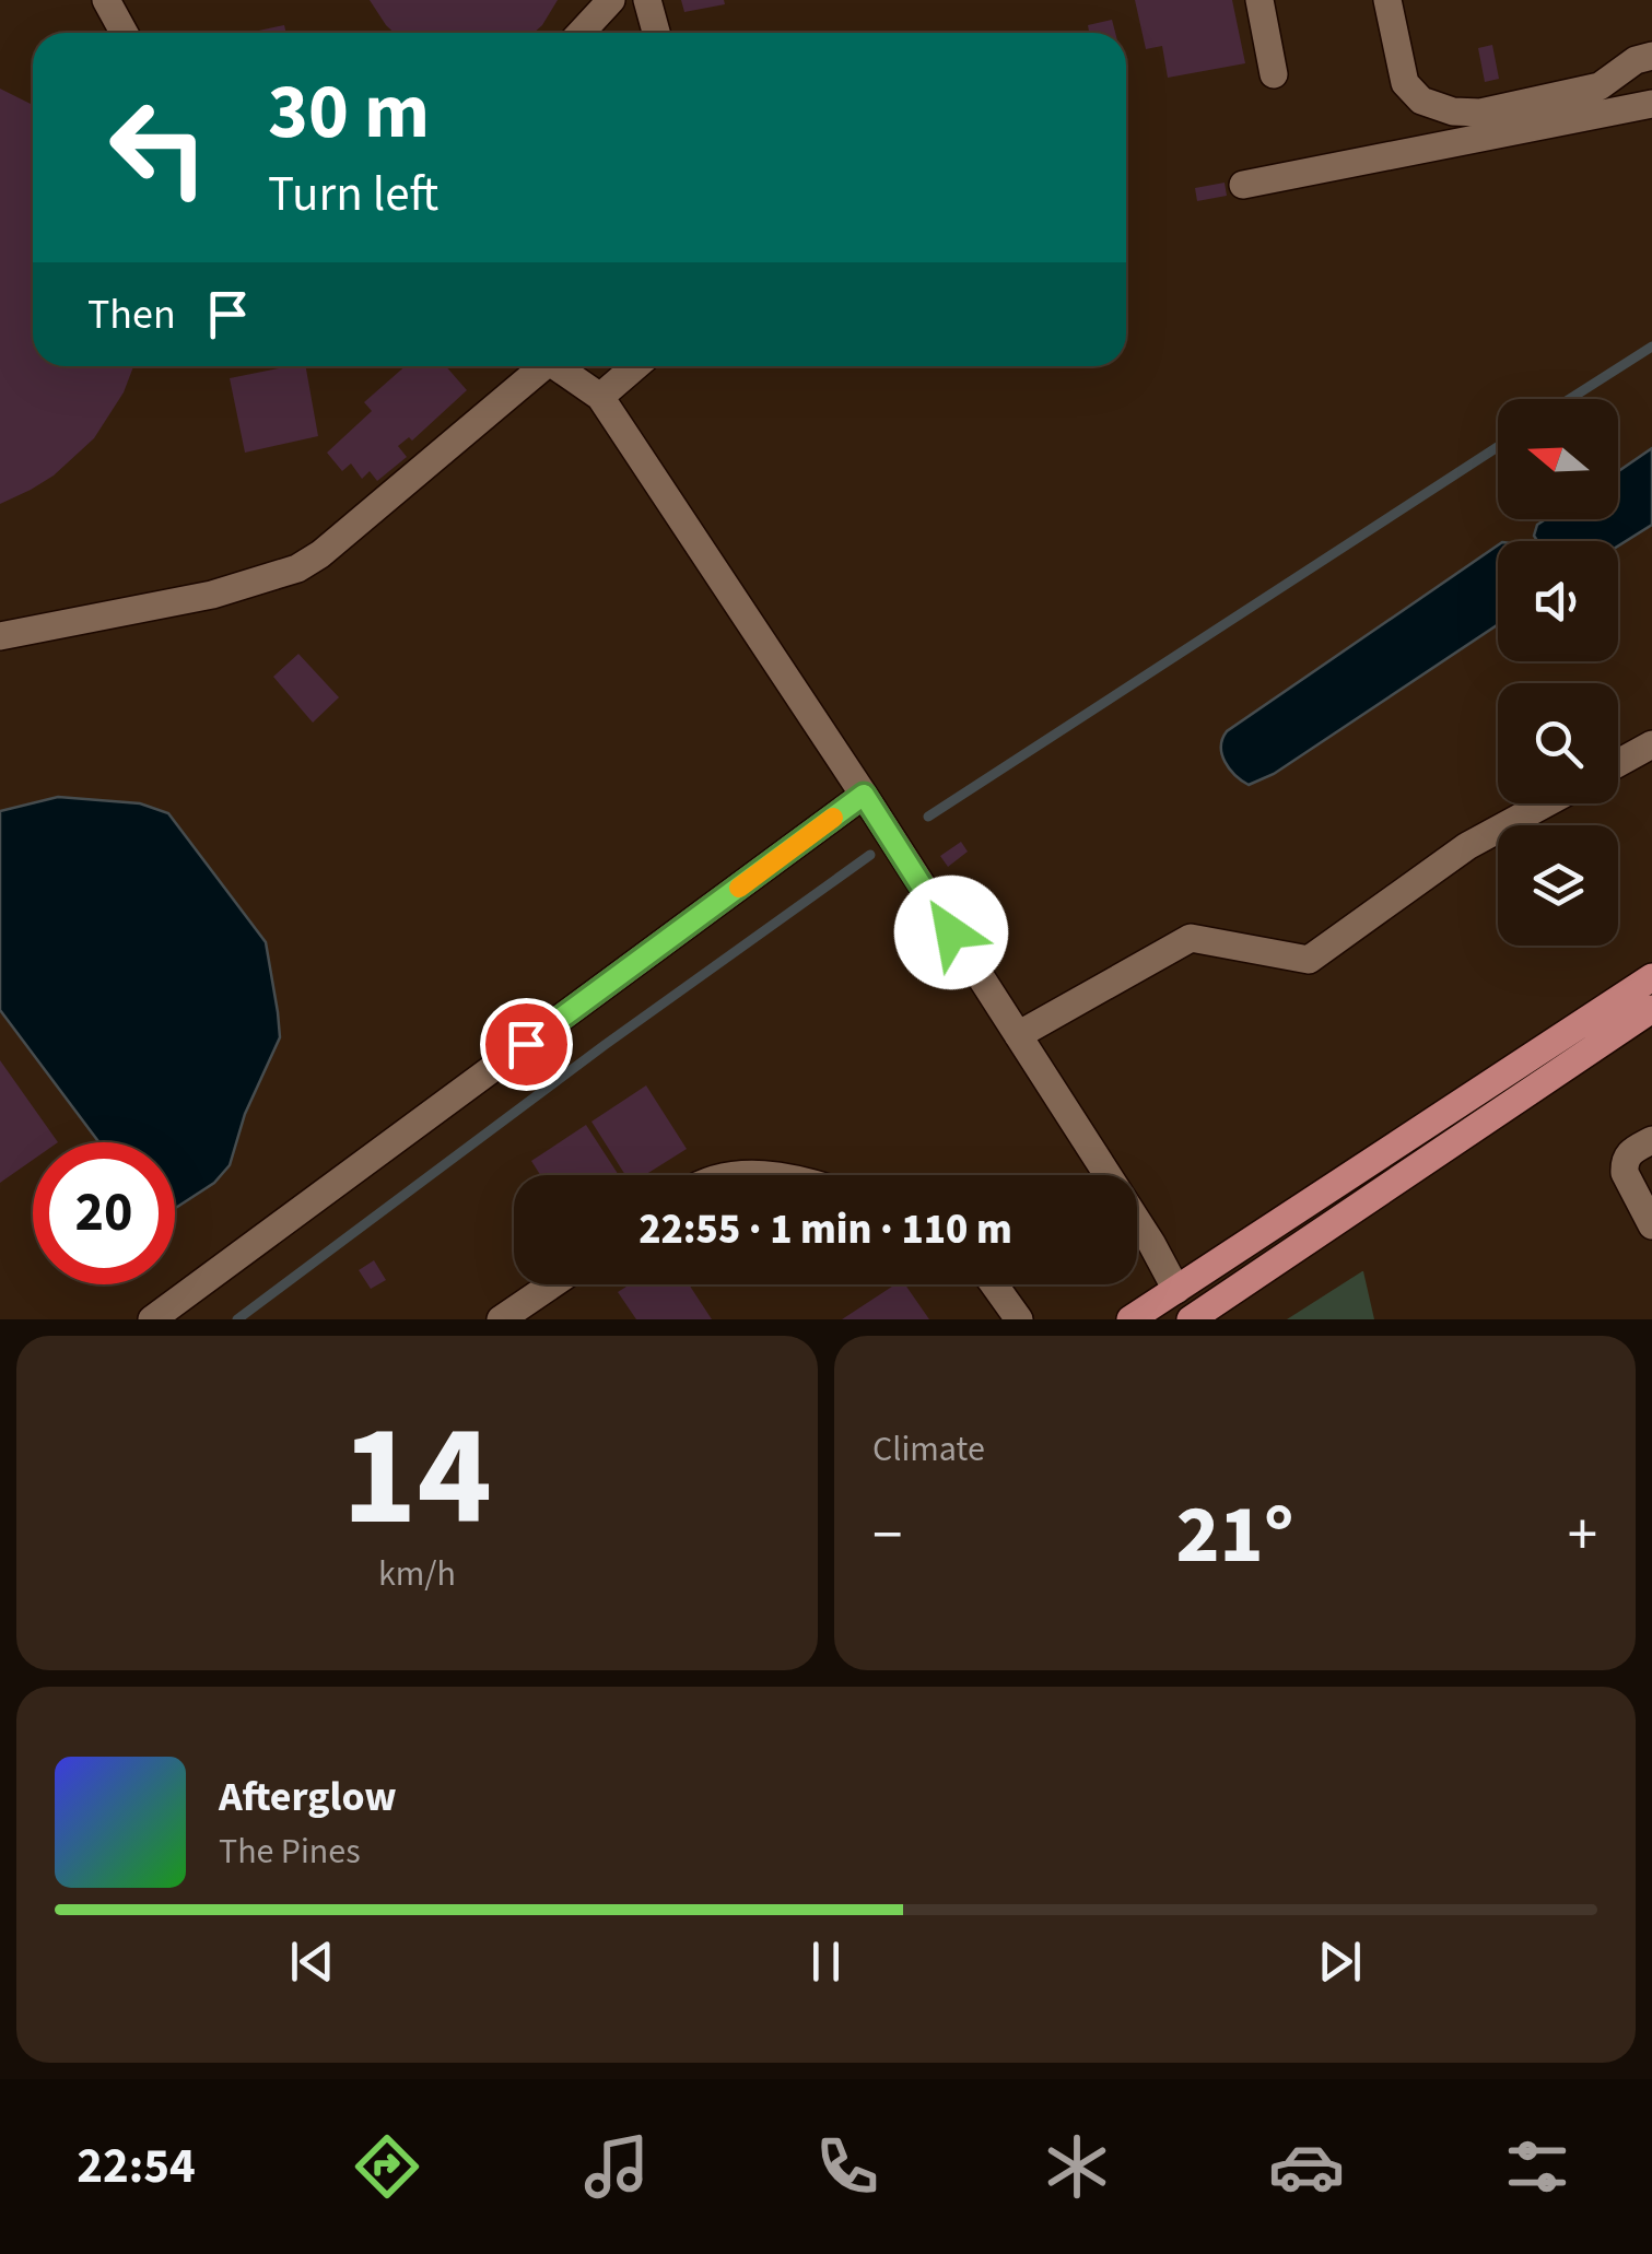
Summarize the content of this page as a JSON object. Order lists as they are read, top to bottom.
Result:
{
  "north": "left",
  "page": {
    "turn": ["30 m", "Turn left"],
    "then": "Then",
    "limit": "20",
    "trip": "22:55 · 1 min · 110 m",
    "tile": [
      ["14", "km/h"],
      "Climate"
    ],
    "heat": ["−", "21°", "+"],
    "song": ["Afterglow", "The Pines"],
    "tabs": "22:54"
  }
}
